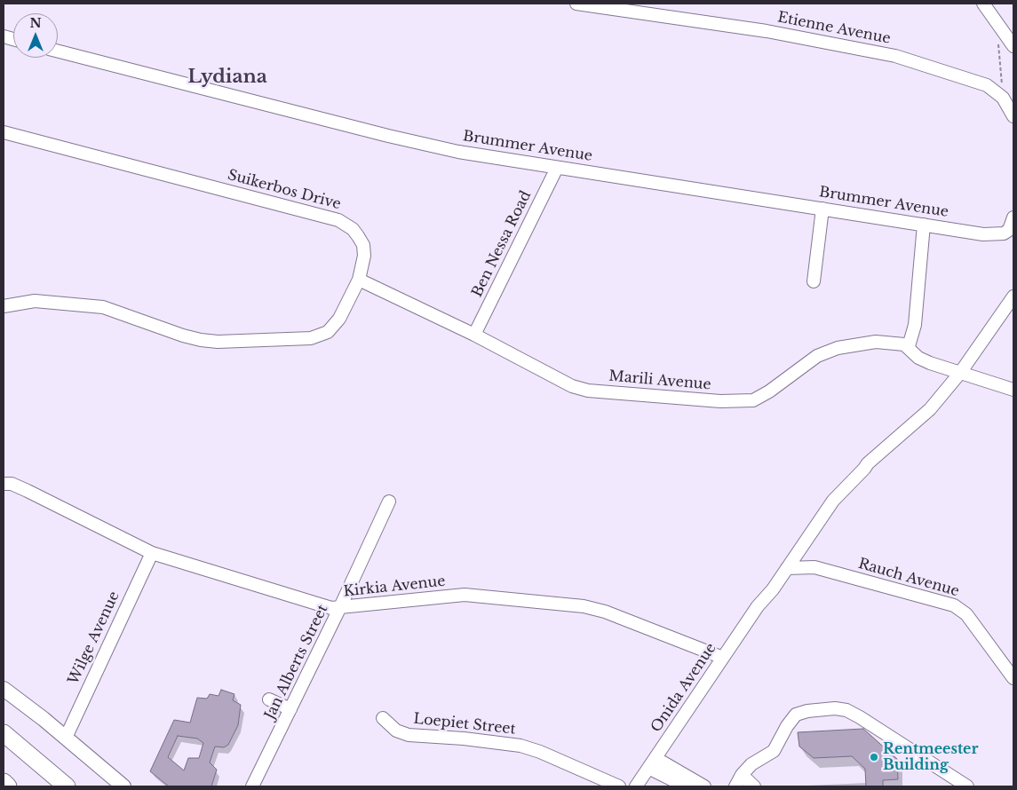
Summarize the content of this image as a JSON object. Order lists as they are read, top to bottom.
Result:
{
  "streets": {
    "street": [
      "Etienne Avenue",
      "Brummer Avenue",
      "Suikerbos Drive",
      "Ben Nessa Road",
      "Marili Avenue",
      "Rauch Avenue",
      "Kirkia Avenue",
      "Wilge Avenue",
      "Jan Alberts Street",
      "Onida Avenue",
      "Loepiet Street"
    ]
  },
  "crossings": [
    ["Brummer Avenue", "Ben Nessa Road"],
    ["Suikerbos Drive", "Marili Avenue"],
    ["Ben Nessa Road", "Marili Avenue"],
    ["Rauch Avenue", "Onida Avenue"],
    ["Kirkia Avenue", "Wilge Avenue"],
    ["Kirkia Avenue", "Jan Alberts Street"],
    ["Kirkia Avenue", "Onida Avenue"]
  ],
  "districts": ["Lydiana"],
  "places": ["Rentmeester Building"],
  "north": "top"
}
